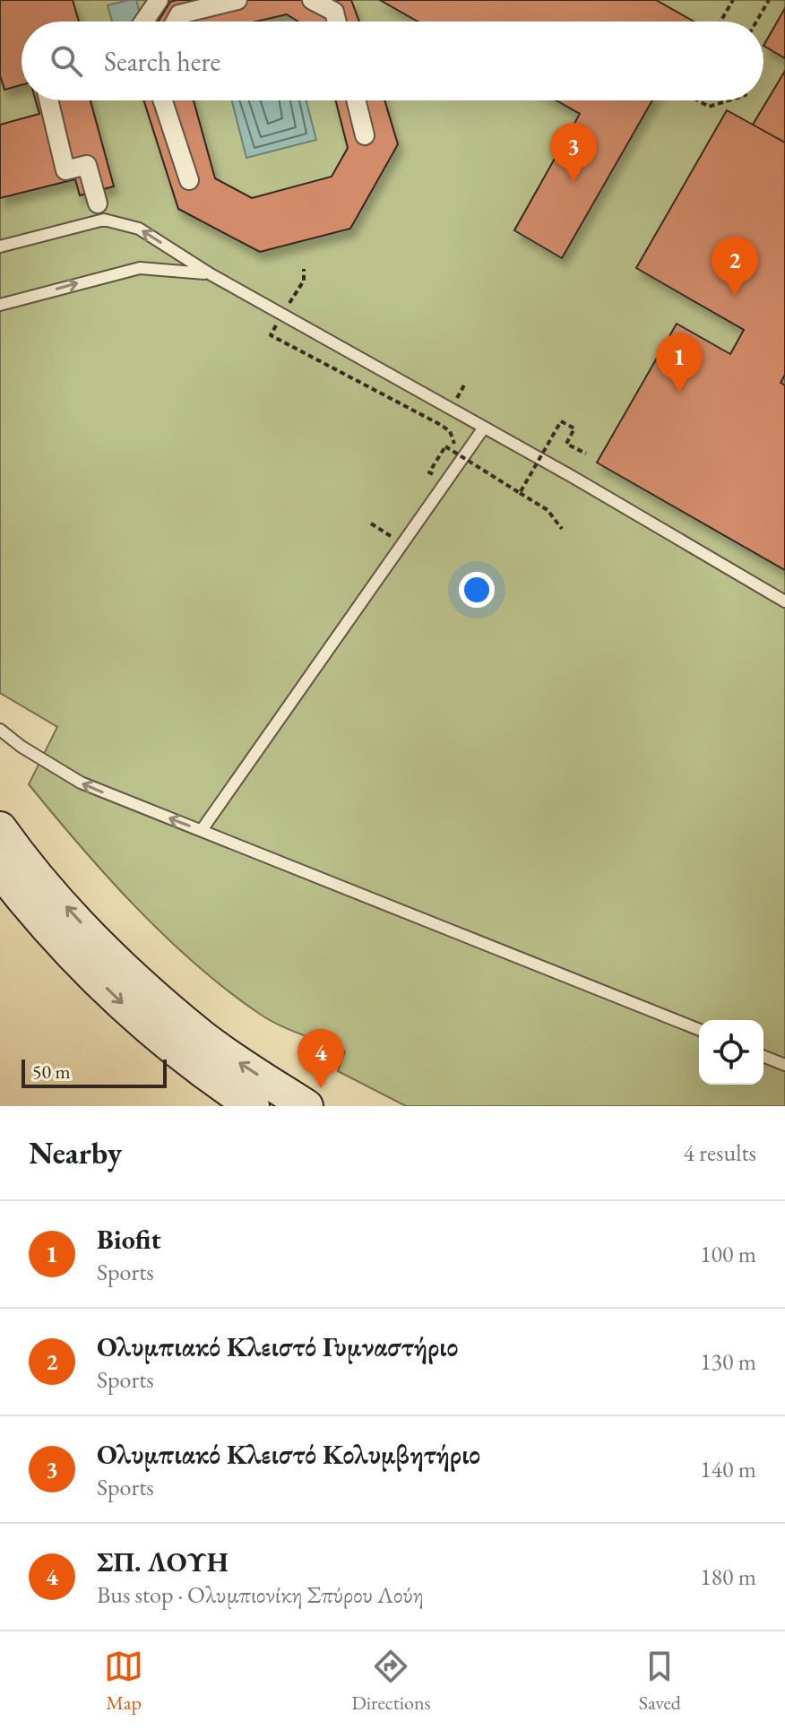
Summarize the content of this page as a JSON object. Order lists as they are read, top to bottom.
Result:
{
  "scale_bar": "50 m",
  "page": {
    "search": "Search here",
    "pins": [
      "3",
      "2",
      "1",
      "4"
    ],
    "scale": "50 m",
    "heading": ["Nearby", "4 results"],
    "list": [
      {
        "mark": "1",
        "name": "Biofit",
        "note": "Sports",
        "value": "100 m"
      },
      {
        "mark": "2",
        "name": "Ολυμπιακό Κλειστό Γυμναστήριο",
        "note": "Sports",
        "value": "130 m"
      },
      {
        "mark": "3",
        "name": "Ολυμπιακό Κλειστό Κολυμβητήριο",
        "note": "Sports",
        "value": "140 m"
      },
      {
        "mark": "4",
        "name": "ΣΠ. ΛΟΥΗ",
        "note": "Bus stop · Ολυμπιονίκη Σπύρου Λούη",
        "value": "180 m"
      }
    ],
    "nav": ["Map", "Directions", "Saved"]
  }
}
